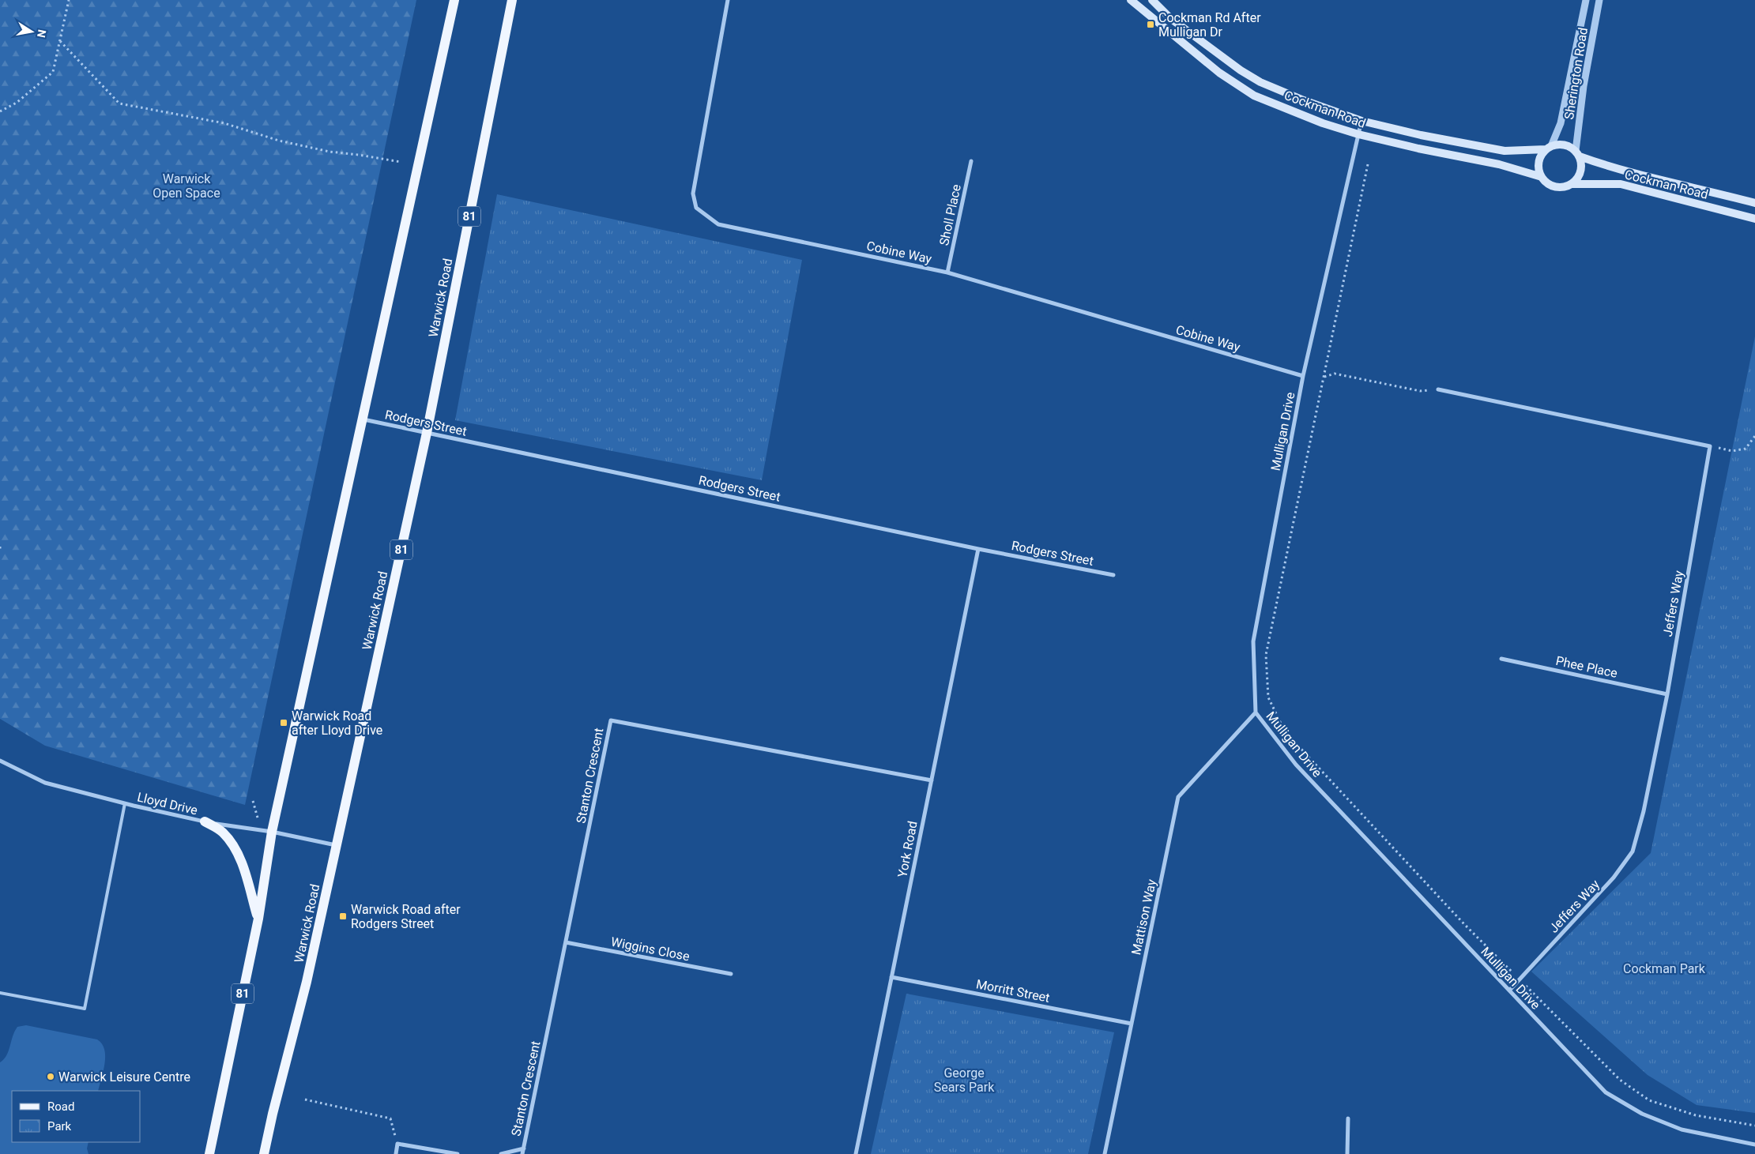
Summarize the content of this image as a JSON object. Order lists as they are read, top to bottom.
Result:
{
  "streets": {
    "main road": ["Cockman Road", "81", "Warwick Road"],
    "street": [
      "Sherington Road",
      "Sholl Place",
      "Cobine Way",
      "Rodgers Street",
      "Mulligan Drive",
      "Jeffers Way",
      "Phee Place",
      "Stanton Crescent",
      "Lloyd Drive",
      "York Road",
      "Mattison Way",
      "Wiggins Close",
      "Morritt Street"
    ]
  },
  "crossings": [
    ["Sherington Road", "Cockman Road"],
    ["Cockman Road", "Mulligan Drive"],
    ["Sholl Place", "Cobine Way"],
    ["81", "Rodgers Street"],
    ["81", "Lloyd Drive"],
    ["Cobine Way", "Mulligan Drive"],
    ["Warwick Road", "Rodgers Street"],
    ["Warwick Road", "Lloyd Drive"],
    ["Rodgers Street", "York Road"],
    ["Mulligan Drive", "Jeffers Way"],
    ["Mulligan Drive", "Mattison Way"],
    ["Jeffers Way", "Phee Place"],
    ["Stanton Crescent", "York Road"],
    ["Stanton Crescent", "Wiggins Close"],
    ["York Road", "Morritt Street"],
    ["Mattison Way", "Morritt Street"]
  ],
  "parks": ["Warwick Open Space", "Cockman Park", "George Sears Park"],
  "places": {
    "transit": ["Cockman Rd After Mulligan Dr", "Warwick Road after Lloyd Drive", "Warwick Road after Rodgers Street"],
    "other": ["Warwick Leisure Centre"]
  },
  "legend": ["Road", "Park"],
  "north": "right"
}
